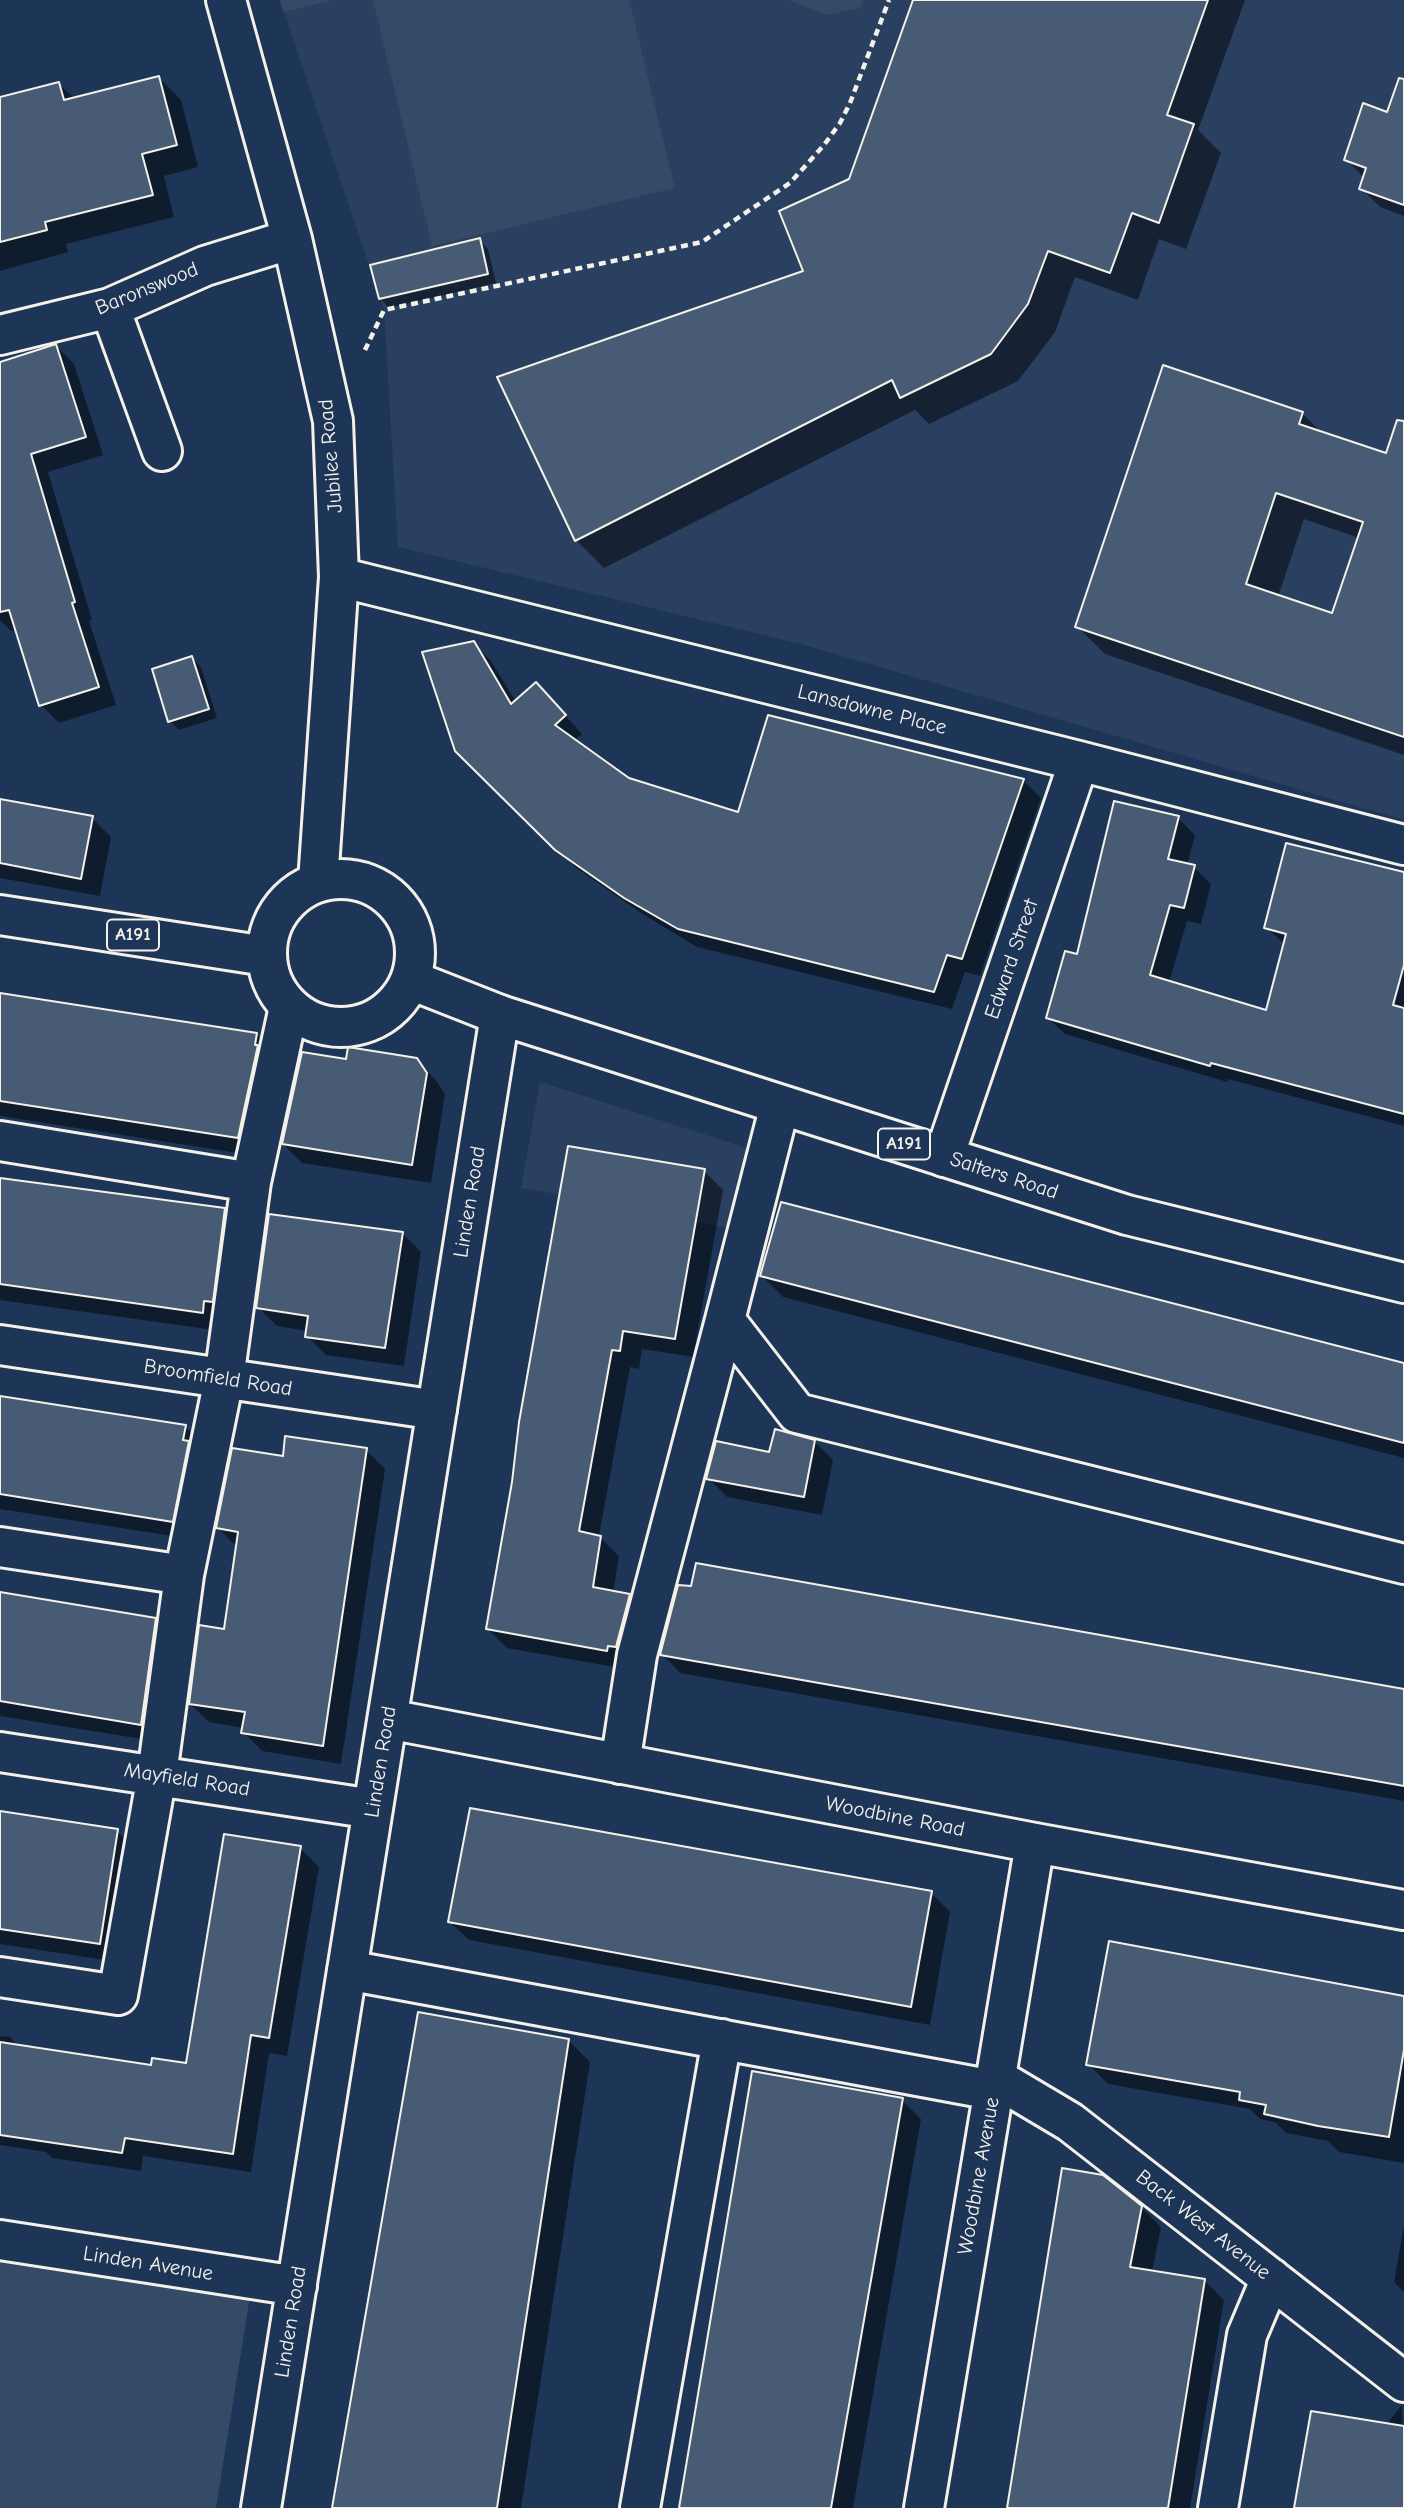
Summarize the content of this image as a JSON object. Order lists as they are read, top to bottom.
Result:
{
  "streets": {
    "street": [
      "Baronswood",
      "Jubilee Road",
      "Lansdowne Place",
      "A191",
      "Edward Street",
      "Salters Road",
      "Linden Road",
      "Broomfield Road",
      "Mayfield Road",
      "Woodbine Road",
      "Woodbine Avenue",
      "Back West Avenue",
      "Linden Avenue"
    ]
  },
  "crossings": [
    ["Baronswood", "Jubilee Road"],
    ["Jubilee Road", "Lansdowne Place"],
    ["Jubilee Road", "A191"],
    ["Jubilee Road", "Salters Road"],
    ["Lansdowne Place", "Edward Street"],
    ["A191", "Salters Road"],
    ["Edward Street", "Salters Road"],
    ["Salters Road", "Linden Road"],
    ["Linden Road", "Broomfield Road"],
    ["Linden Road", "Mayfield Road"],
    ["Linden Road", "Woodbine Road"],
    ["Linden Road", "Linden Avenue"],
    ["Woodbine Road", "Woodbine Avenue"],
    ["Woodbine Avenue", "Back West Avenue"]
  ]
}
